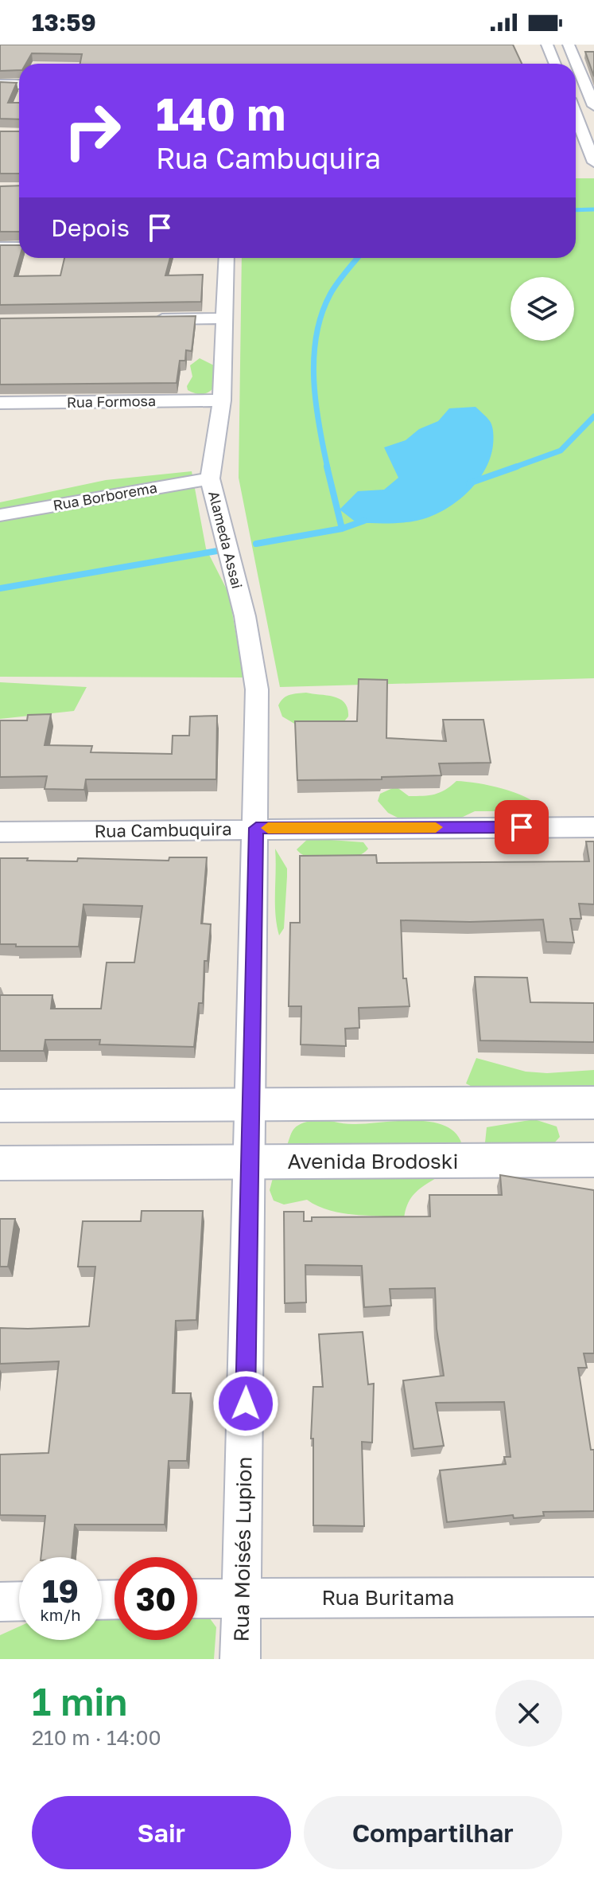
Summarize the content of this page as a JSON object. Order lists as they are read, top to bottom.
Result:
{
  "streets": {
    "street": [
      "Rua Formosa",
      "Rua Borborema",
      "Alameda Assai",
      "Rua Cambuquira",
      "Avenida Brodoski",
      "Rua Moisés Lupion",
      "Rua Buritama"
    ]
  },
  "crossings": [
    ["Rua Formosa", "Alameda Assai"],
    ["Rua Borborema", "Alameda Assai"],
    ["Alameda Assai", "Rua Cambuquira"],
    ["Alameda Assai", "Rua Moisés Lupion"],
    ["Rua Cambuquira", "Rua Moisés Lupion"],
    ["Avenida Brodoski", "Rua Moisés Lupion"],
    ["Rua Moisés Lupion", "Rua Buritama"]
  ],
  "page": {
    "status": "13:59",
    "turn": ["140 m", "Rua Cambuquira"],
    "then": "Depois",
    "speed": "19 km/h",
    "limit": "30",
    "heading": ["1 min", "210 m · 14:00"],
    "buttons": ["Sair", "Compartilhar"]
  }
}
